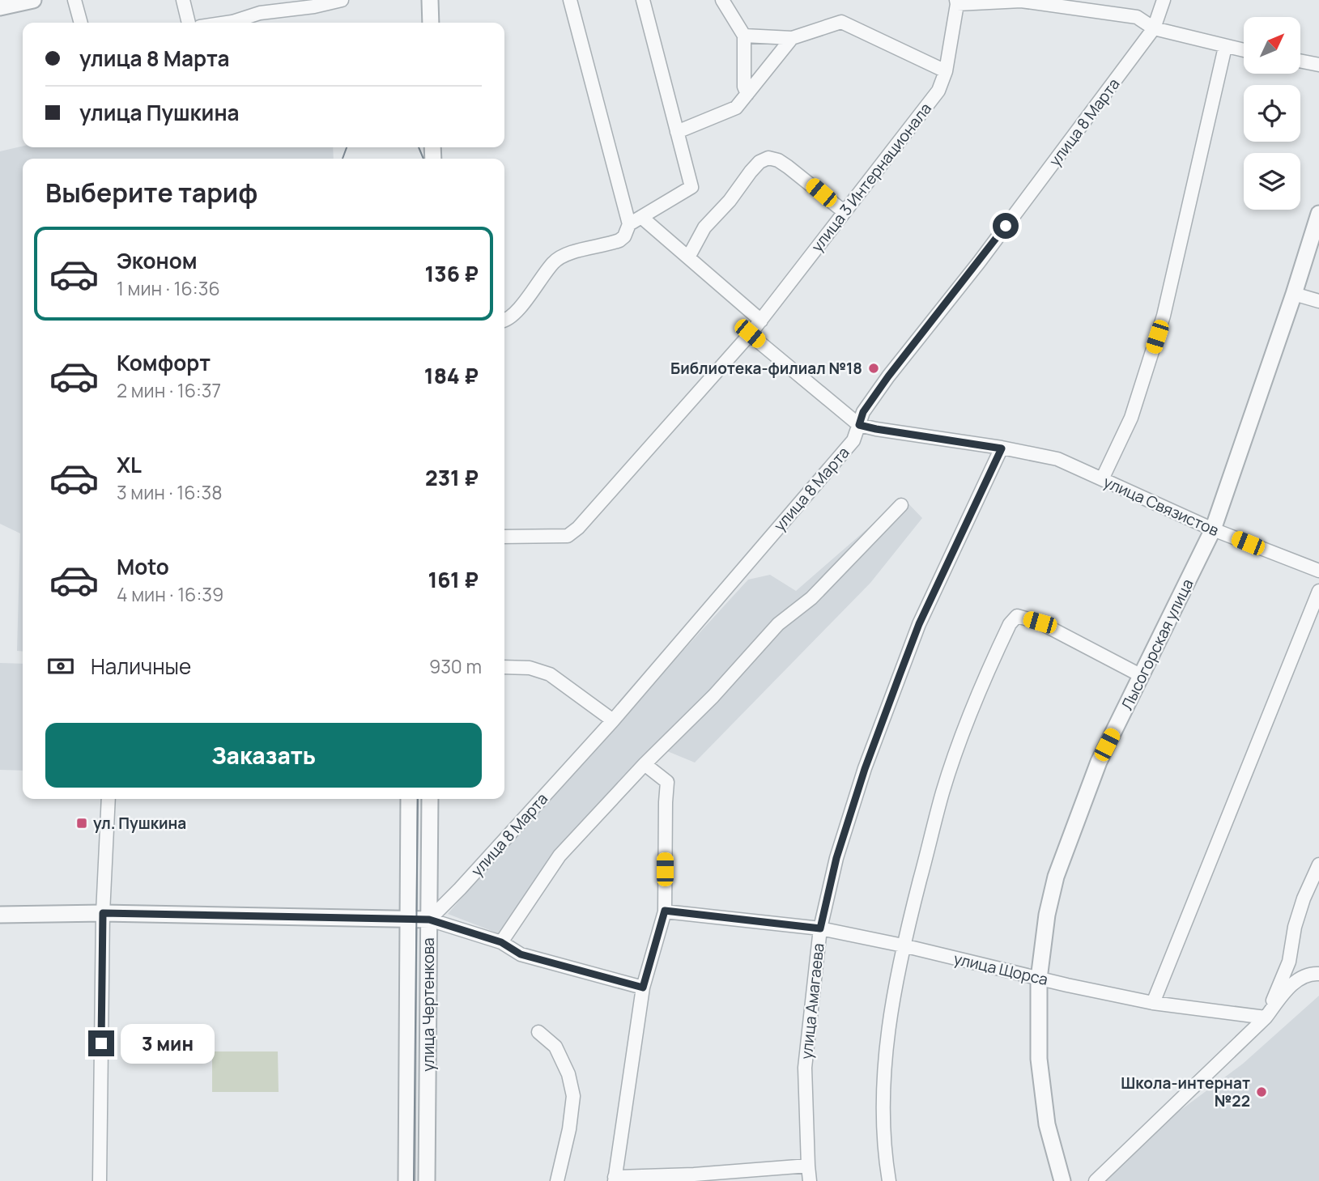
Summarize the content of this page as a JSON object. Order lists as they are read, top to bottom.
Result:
{
  "streets": {
    "street": [
      "улица 8 Марта",
      "улица 3 Интернационала",
      "улица Связистов",
      "Лысогорская улица",
      "улица Щорса",
      "улица Амагаева",
      "улица Чертенкова"
    ]
  },
  "crossings": [
    ["улица 8 Марта", "улица Связистов"],
    ["улица 8 Марта", "улица Чертенкова"],
    ["улица Связистов", "Лысогорская улица"],
    ["улица Связистов", "улица Амагаева"],
    ["Лысогорская улица", "улица Щорса"],
    ["улица Щорса", "улица Амагаева"]
  ],
  "places": {
    "other": ["Библиотека-филиал №18", "Школа-интернат №22"],
    "transit": ["ул. Пушкина"]
  },
  "north": "top right",
  "page": {
    "banner": ["улица 8 Марта", "улица Пушкина"],
    "heading": "Выберите тариф",
    "list": [
      {
        "name": "Эконом",
        "note": "1 мин · 16:36",
        "value": "136 ₽"
      },
      {
        "name": "Комфорт",
        "note": "2 мин · 16:37",
        "value": "184 ₽"
      },
      {
        "name": "XL",
        "note": "3 мин · 16:38",
        "value": "231 ₽"
      },
      {
        "name": "Moto",
        "note": "4 мин · 16:39",
        "value": "161 ₽"
      }
    ],
    "pay": ["Наличные", "930 m"],
    "buttons": "Заказать",
    "bubble": "3 мин"
  }
}
